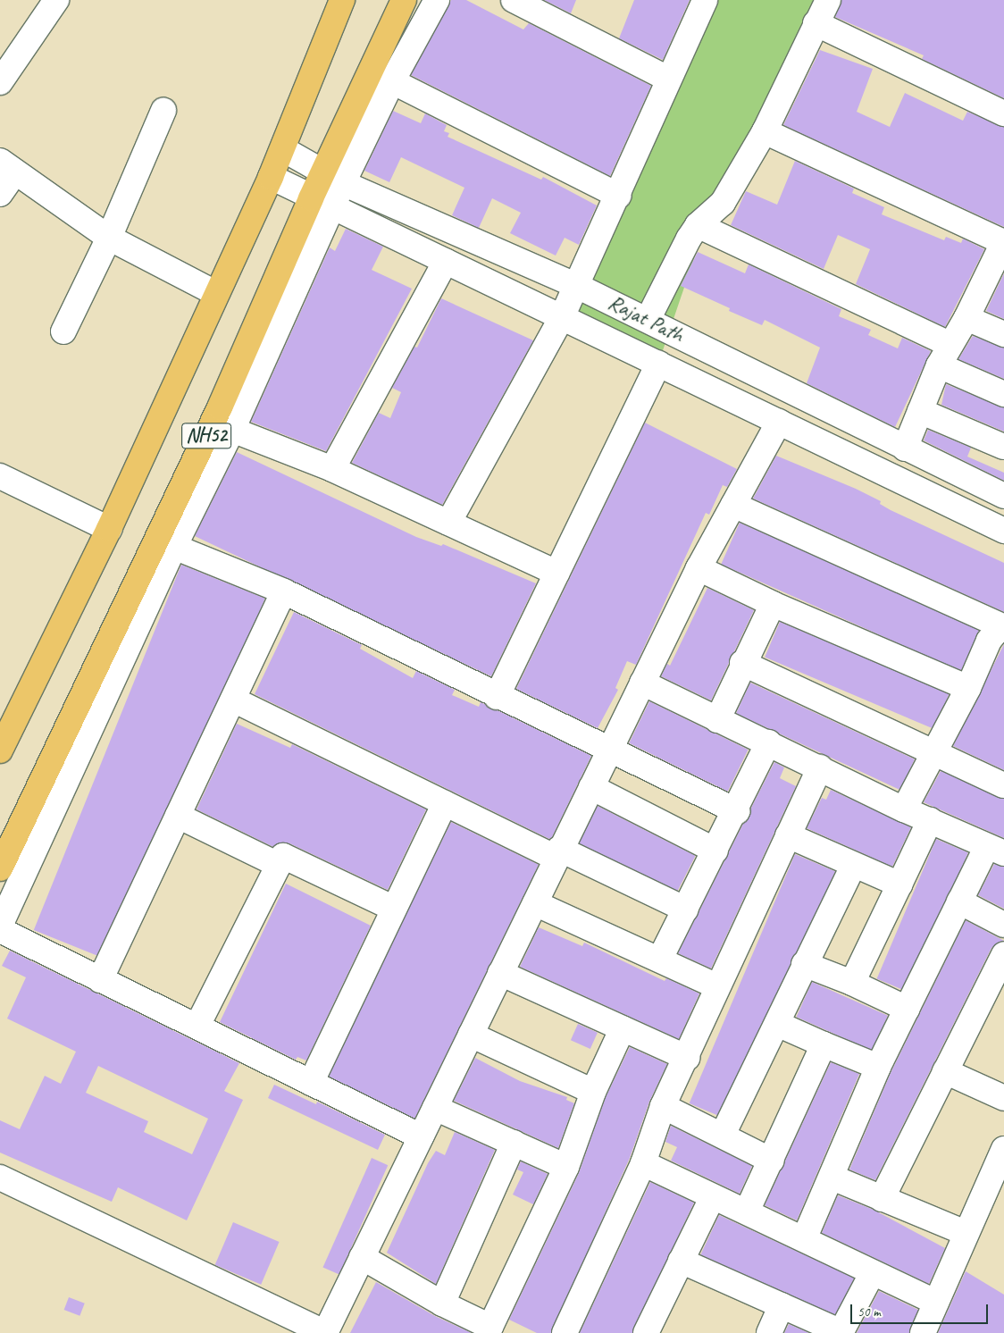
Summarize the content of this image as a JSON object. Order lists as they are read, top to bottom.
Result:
{
  "streets": {
    "highway": ["NH52"],
    "street": ["Rajat Path"]
  },
  "crossings": [
    ["Rajat Path", "NH52"]
  ],
  "scale_bar": "50 m"
}
